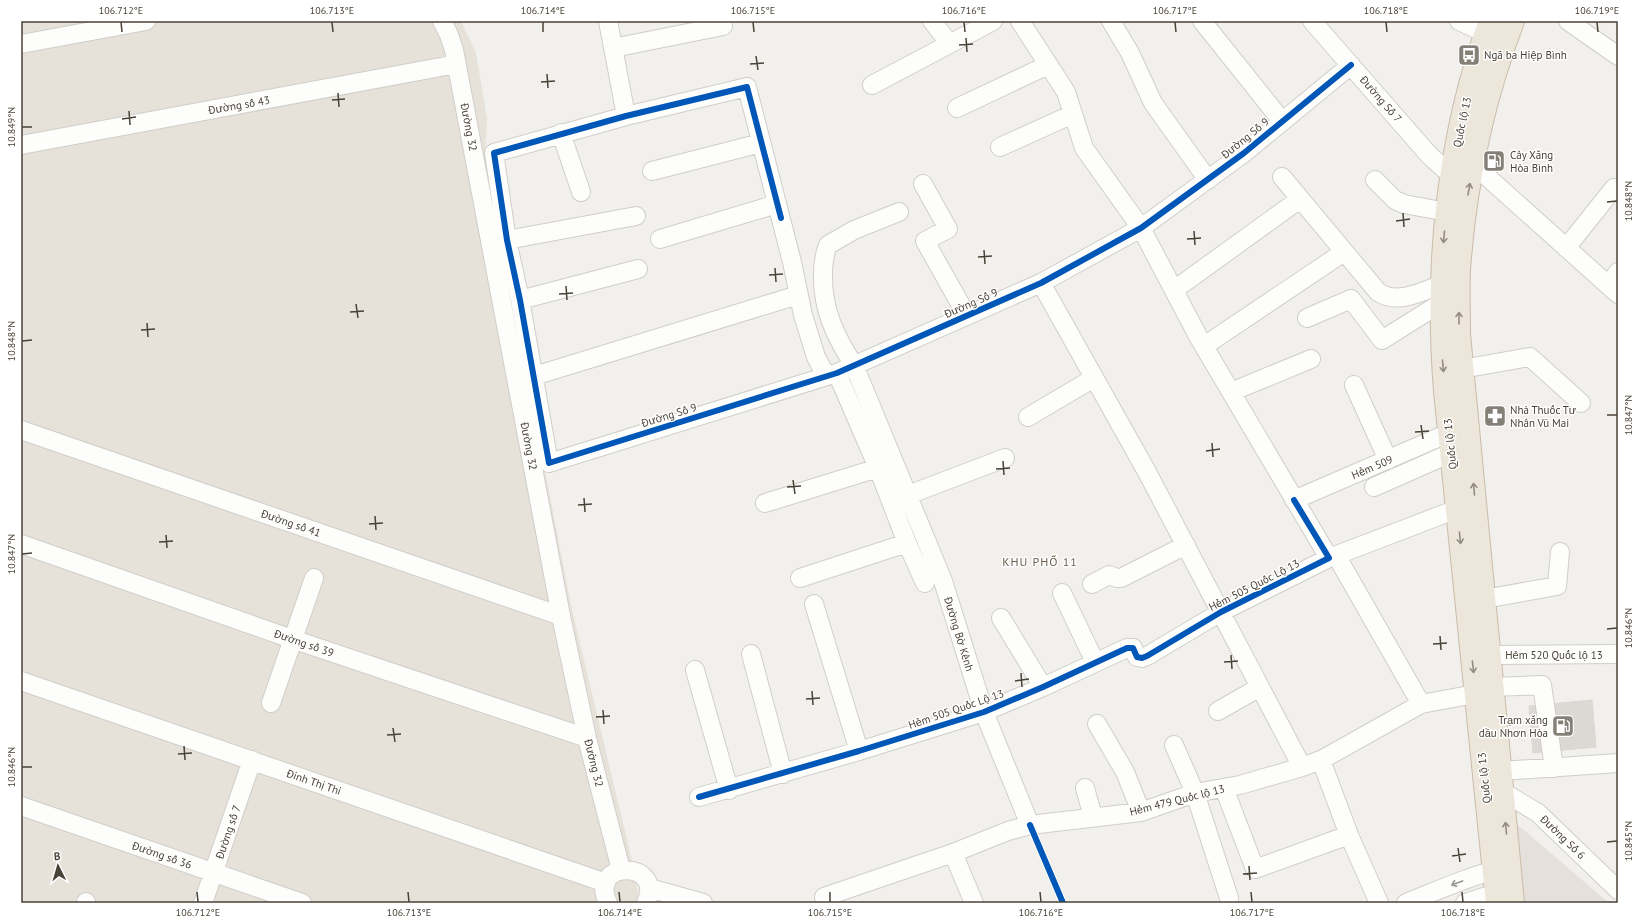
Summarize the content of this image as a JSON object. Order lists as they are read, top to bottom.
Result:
{
  "streets": {
    "highway": ["Quốc lộ 13"],
    "street": [
      "Đường Số 7",
      "Đường số 43",
      "Đường 32",
      "Đường Số 9",
      "Hẻm 509",
      "Đường số 41",
      "Hẻm 505 Quốc Lộ 13",
      "Đường Bờ Kênh",
      "Đường số 39",
      "Hẻm 520 Quốc lộ 13",
      "Đinh Thị Thi",
      "Hẻm 479 Quốc lộ 13",
      "Đường số 7",
      "Đường Số 6",
      "Đường số 36"
    ]
  },
  "crossings": [
    ["Đường Số 7", "Quốc lộ 13"],
    ["Đường Số 7", "Đường Số 9"],
    ["Đường số 43", "Đường 32"],
    ["Quốc lộ 13", "Hẻm 509"],
    ["Quốc lộ 13", "Hẻm 505 Quốc Lộ 13"],
    ["Quốc lộ 13", "Hẻm 520 Quốc lộ 13"],
    ["Quốc lộ 13", "Hẻm 479 Quốc lộ 13"],
    ["Quốc lộ 13", "Đường Số 6"],
    ["Đường 32", "Đường số 41"],
    ["Đường 32", "Đường số 39"],
    ["Đường Số 9", "Đường Bờ Kênh"],
    ["Hẻm 505 Quốc Lộ 13", "Đường Bờ Kênh"],
    ["Đường Bờ Kênh", "Hẻm 479 Quốc lộ 13"],
    ["Đinh Thị Thi", "Đường số 7"],
    ["Đường số 7", "Đường số 36"]
  ],
  "districts": ["KHU PHỐ 11"],
  "places": {
    "bus stop": ["Ngã ba Hiệp Bình"],
    "fuel station": ["Cây Xăng Hòa Bình", "Trạm xăng dầu Nhơn Hòa"],
    "pharmacy": ["Nhà Thuốc Tư Nhân Vū Mai"]
  },
  "north": "top",
  "coordinates": [
    "106.712°E",
    "106.713°E",
    "106.714°E",
    "106.715°E",
    "106.716°E",
    "106.717°E",
    "106.718°E",
    "106.719°E",
    "10.849°N",
    "10.848°N",
    "10.847°N",
    "10.846°N",
    "10.845°N"
  ]
}
